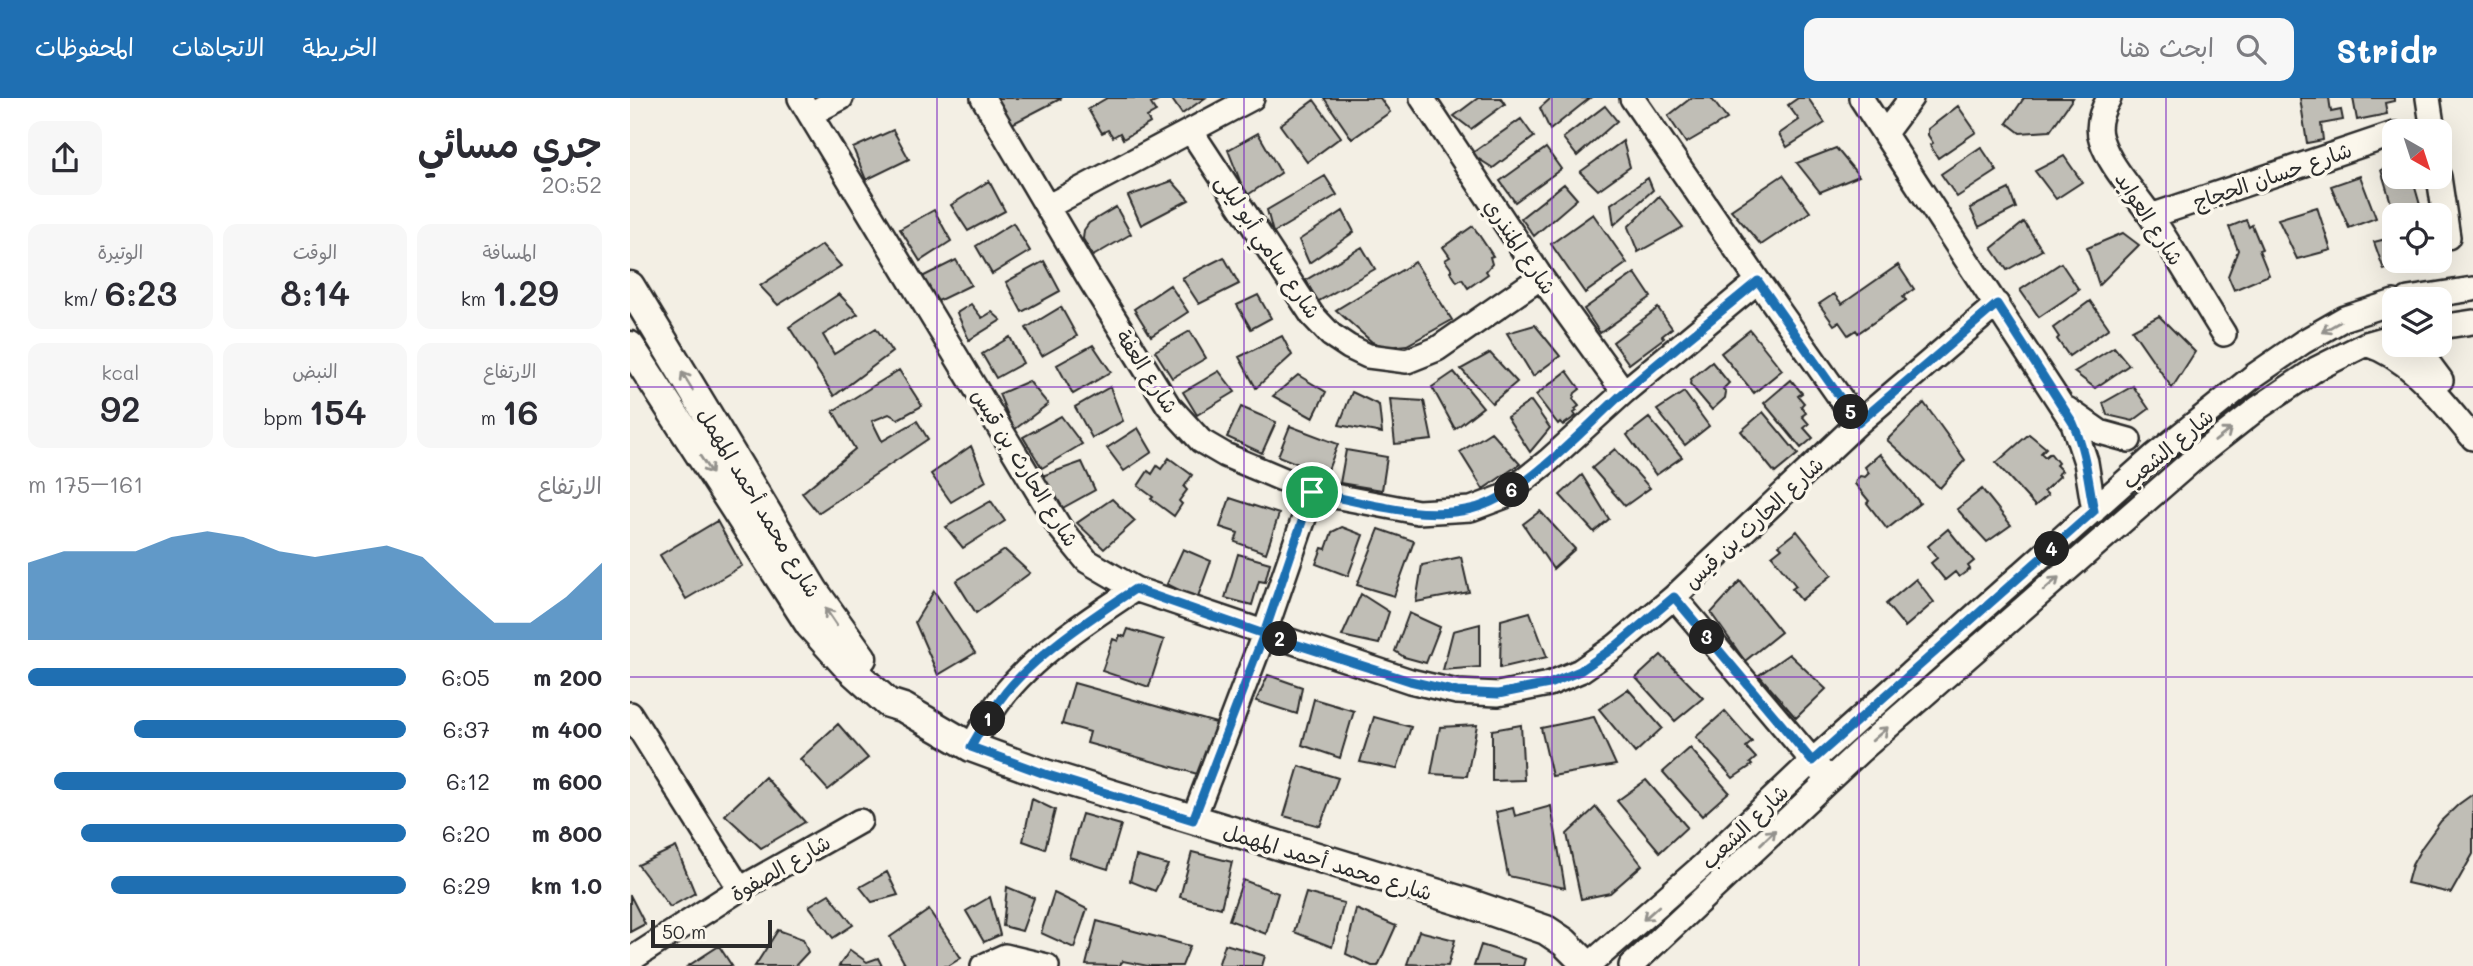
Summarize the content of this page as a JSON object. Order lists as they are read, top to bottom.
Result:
{
  "streets": {
    "main road": ["شارع محمد أحمد المهمل"],
    "street": [
      "شارع حسان الحجاج",
      "شارع العوابد",
      "شارع سامي أبو ليلى",
      "شارع المنذري",
      "شارع العفة",
      "شارع الشعب",
      "شارع الحارث بن قيس",
      "شارع الصفوة"
    ]
  },
  "crossings": [
    ["شارع حسان الحجاج", "شارع العوابد"],
    ["شارع سامي أبو ليلى", "شارع المنذري"],
    ["شارع المنذري", "شارع العفة"],
    ["شارع الشعب", "شارع محمد أحمد المهمل"]
  ],
  "scale_bar": "50 m",
  "north": "bottom right",
  "page": {
    "header": "Stridr",
    "search": "ابحث هنا",
    "nav": ["الخريطة", "الاتجاهات", "المحفوظات"],
    "heading": ["جري مسائي", "20:52"],
    "stats": [
      ["المسافة", "1.29 km"],
      ["الوقت", "8:14"],
      ["الوتيرة", "6:23 /km"],
      ["الارتفاع", "16 m"],
      ["النبض", "154 bpm"],
      ["kcal", "92"]
    ],
    "pins": [
      "5",
      "6",
      "4",
      "3",
      "2",
      "1"
    ],
    "chart": ["الارتفاع", "161–175 m"],
    "list": [
      {
        "name": "200 m",
        "note": "6:05"
      },
      {
        "name": "400 m",
        "note": "6:37"
      },
      {
        "name": "600 m",
        "note": "6:12"
      },
      {
        "name": "800 m",
        "note": "6:20"
      },
      {
        "name": "1.0 km",
        "note": "6:29"
      }
    ],
    "scale": "50 m"
  }
}
